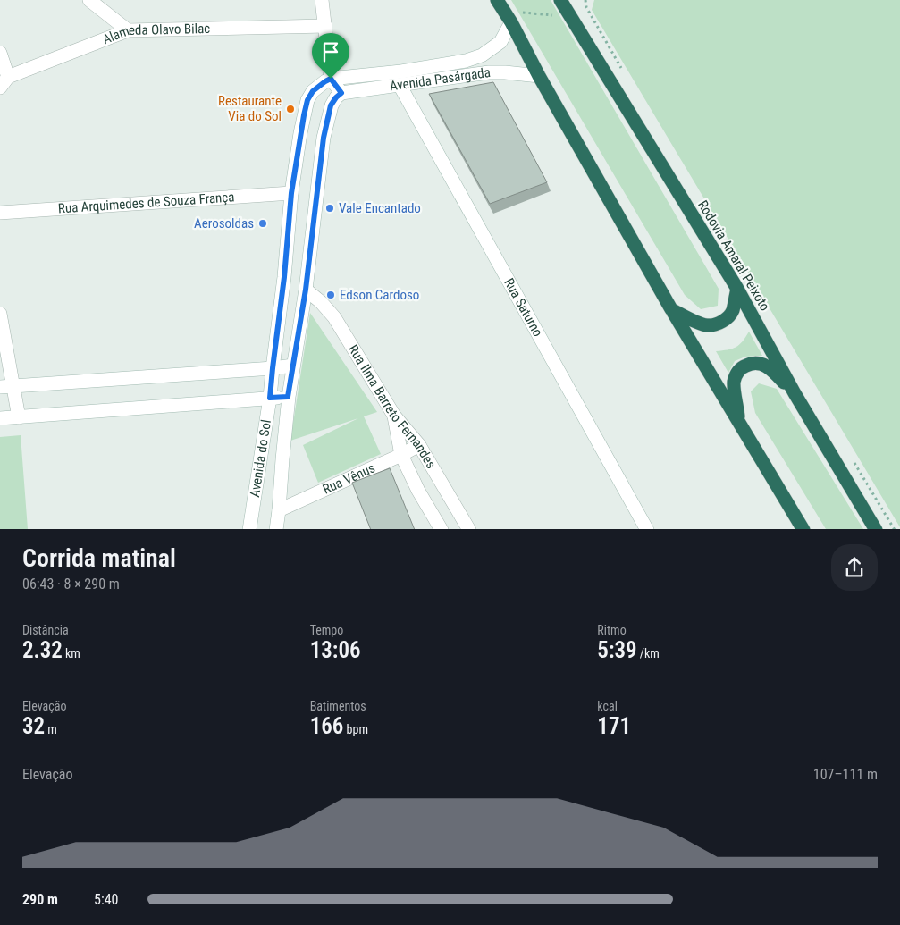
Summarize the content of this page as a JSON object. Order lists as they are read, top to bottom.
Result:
{
  "streets": {
    "highway": ["Rodovia Amaral Peixoto"],
    "street": [
      "Alameda Olavo Bilac",
      "Avenida Pasárgada",
      "Rua Arquimedes de Souza França",
      "Rua Saturno",
      "Rua Ilma Barreto Fernandes",
      "Avenida do Sol",
      "Rua Vênus"
    ]
  },
  "crossings": [
    ["Avenida Pasárgada", "Rua Saturno"],
    ["Avenida Pasárgada", "Avenida do Sol"],
    ["Rua Arquimedes de Souza França", "Avenida do Sol"],
    ["Rua Ilma Barreto Fernandes", "Avenida do Sol"],
    ["Rua Ilma Barreto Fernandes", "Rua Vênus"],
    ["Avenida do Sol", "Rua Vênus"]
  ],
  "places": [
    "Restaurante Via do Sol",
    "Vale Encantado",
    "Aerosoldas",
    "Edson Cardoso"
  ],
  "page": {
    "heading": ["Corrida matinal", "06:43 · 8 × 290 m"],
    "stats": [
      ["Distância", "2.32 km"],
      ["Tempo", "13:06"],
      ["Ritmo", "5:39 /km"],
      ["Elevação", "32 m"],
      ["Batimentos", "166 bpm"],
      ["kcal", "171"]
    ],
    "chart": ["Elevação", "107–111 m"],
    "list": [
      {
        "name": "290 m",
        "note": "5:40"
      }
    ]
  }
}
